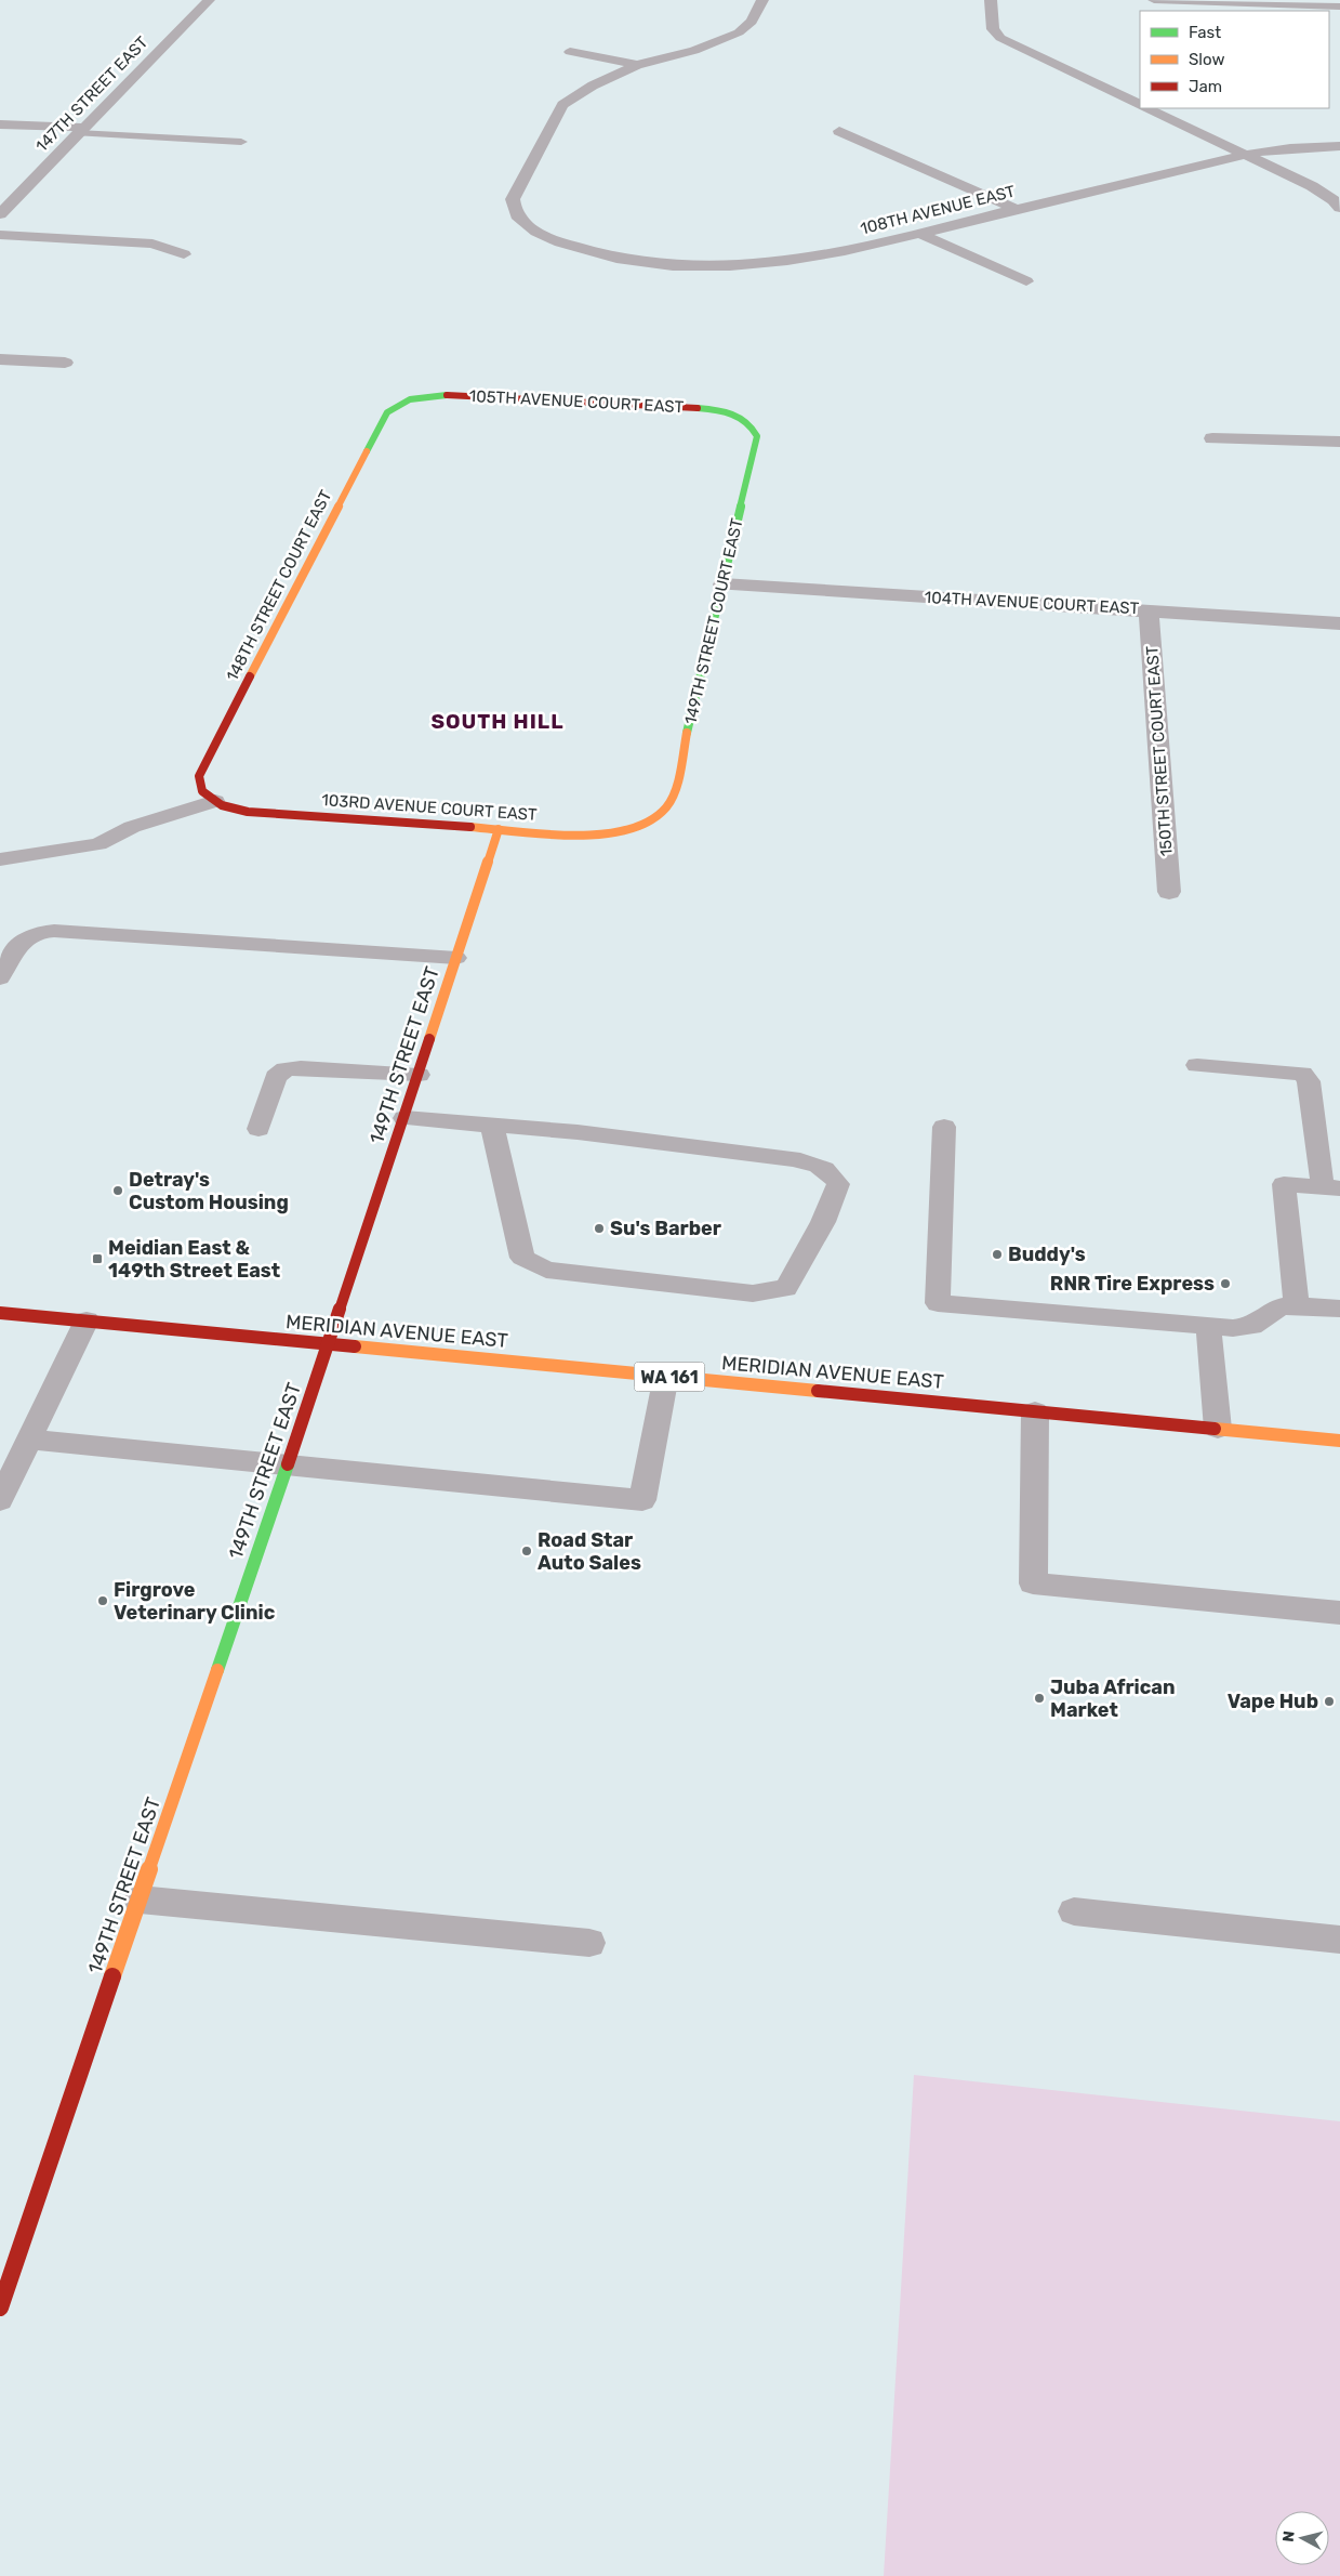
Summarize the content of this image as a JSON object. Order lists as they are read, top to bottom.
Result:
{
  "streets": {
    "street": [
      "147TH STREET EAST",
      "108TH AVENUE EAST",
      "105TH AVENUE COURT EAST",
      "148TH STREET COURT EAST",
      "104TH AVENUE COURT EAST",
      "149TH STREET COURT EAST",
      "150TH STREET COURT EAST",
      "103RD AVENUE COURT EAST",
      "149TH STREET EAST",
      "MERIDIAN AVENUE EAST",
      "WA 161"
    ]
  },
  "crossings": [
    ["105TH AVENUE COURT EAST", "148TH STREET COURT EAST"],
    ["105TH AVENUE COURT EAST", "149TH STREET COURT EAST"],
    ["148TH STREET COURT EAST", "103RD AVENUE COURT EAST"],
    ["104TH AVENUE COURT EAST", "149TH STREET COURT EAST"],
    ["104TH AVENUE COURT EAST", "150TH STREET COURT EAST"],
    ["149TH STREET COURT EAST", "103RD AVENUE COURT EAST"],
    ["103RD AVENUE COURT EAST", "149TH STREET EAST"],
    ["149TH STREET EAST", "MERIDIAN AVENUE EAST"]
  ],
  "districts": ["SOUTH HILL"],
  "places": {
    "other": [
      "Detray's Custom Housing",
      "Su's Barber",
      "Buddy's",
      "RNR Tire Express",
      "Road Star Auto Sales",
      "Firgrove Veterinary Clinic",
      "Juba African Market",
      "Vape Hub"
    ],
    "transit": ["Meidian East & 149th Street East"]
  },
  "legend": ["Fast", "Slow", "Jam"],
  "north": "left"
}
